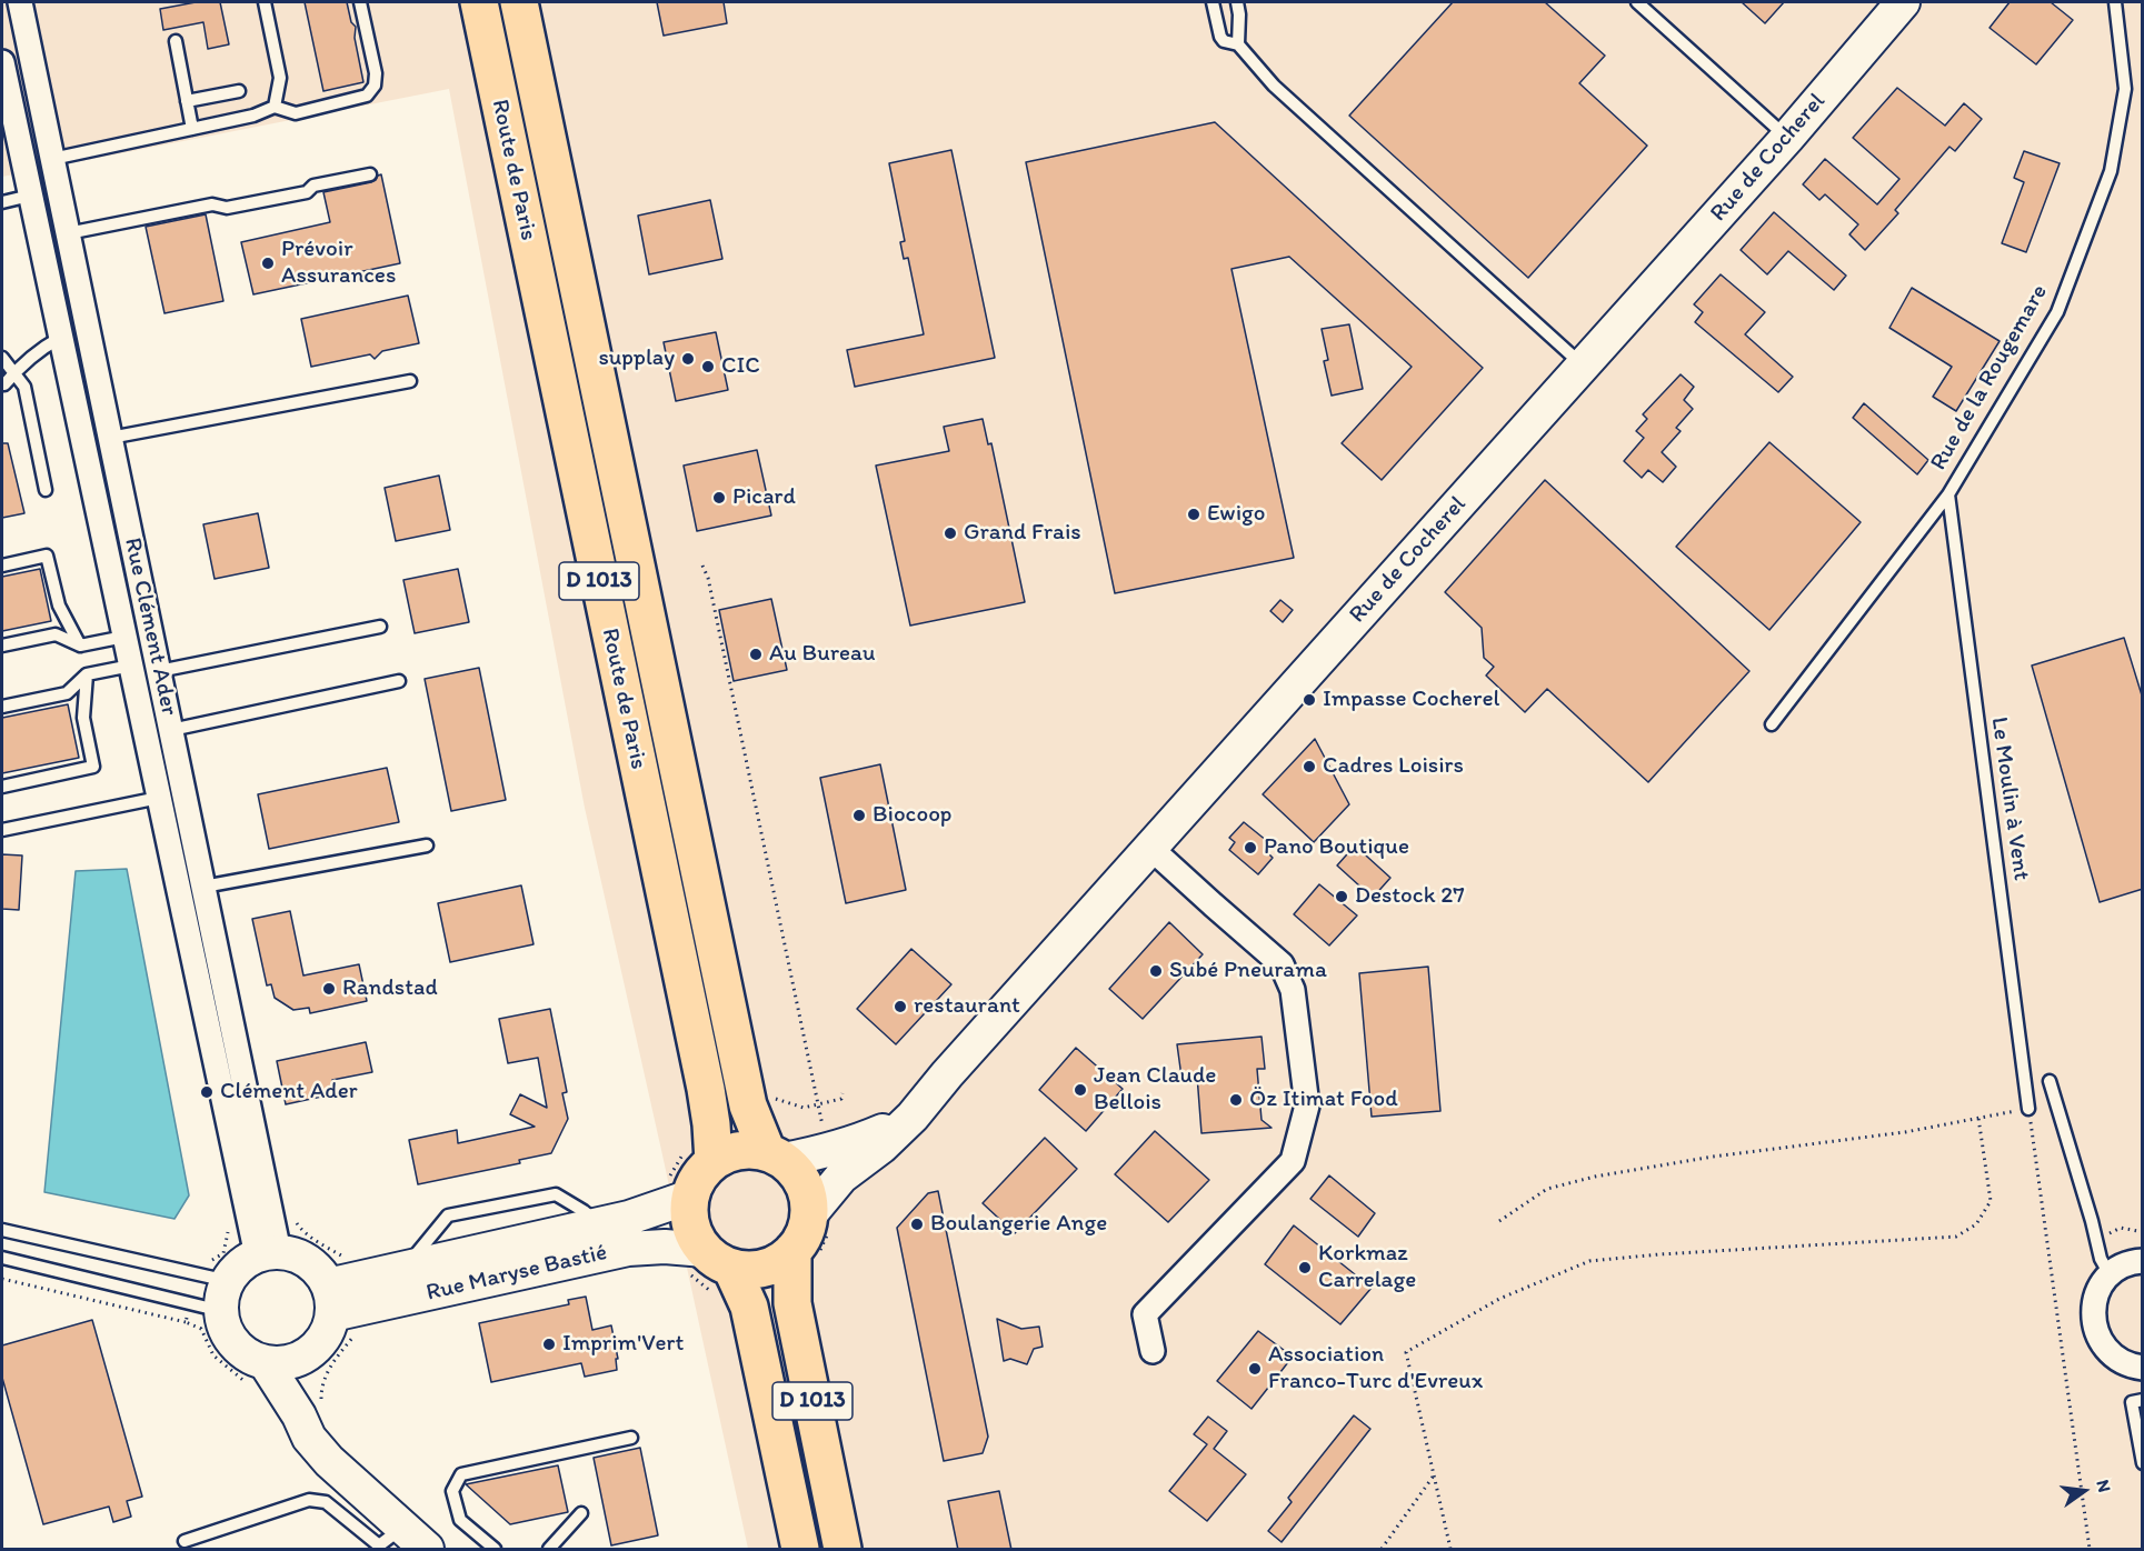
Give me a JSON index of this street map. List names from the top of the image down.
{
  "streets": {
    "main road": ["Route de Paris", "D 1013"],
    "street": ["Rue de Cocherel", "Rue Clément Ader", "Rue Maryse Bastié"],
    "lane": ["Rue de la Rougemare", "Le Moulin à Vent"]
  },
  "crossings": [
    ["Rue de Cocherel", "Route de Paris"],
    ["Rue de Cocherel", "D 1013"],
    ["Rue de Cocherel", "Rue Maryse Bastié"],
    ["Route de Paris", "D 1013"],
    ["Route de Paris", "Rue Maryse Bastié"],
    ["Rue de la Rougemare", "Le Moulin à Vent"],
    ["D 1013", "Rue Maryse Bastié"],
    ["Rue Clément Ader", "Rue Maryse Bastié"]
  ],
  "places": [
    "Prévoir Assurances",
    "supplay",
    "CIC",
    "Picard",
    "Ewigo",
    "Grand Frais",
    "Au Bureau",
    "Impasse Cocherel",
    "Cadres Loisirs",
    "Biocoop",
    "Pano Boutique",
    "Destock 27",
    "Subé Pneurama",
    "Randstad",
    "restaurant",
    "Jean Claude Bellois",
    "Clément Ader",
    "Öz Itimat Food",
    "Boulangerie Ange",
    "Korkmaz Carrelage",
    "Imprim'Vert",
    "Association Franco-Turc d'Evreux"
  ],
  "north": "right"
}
